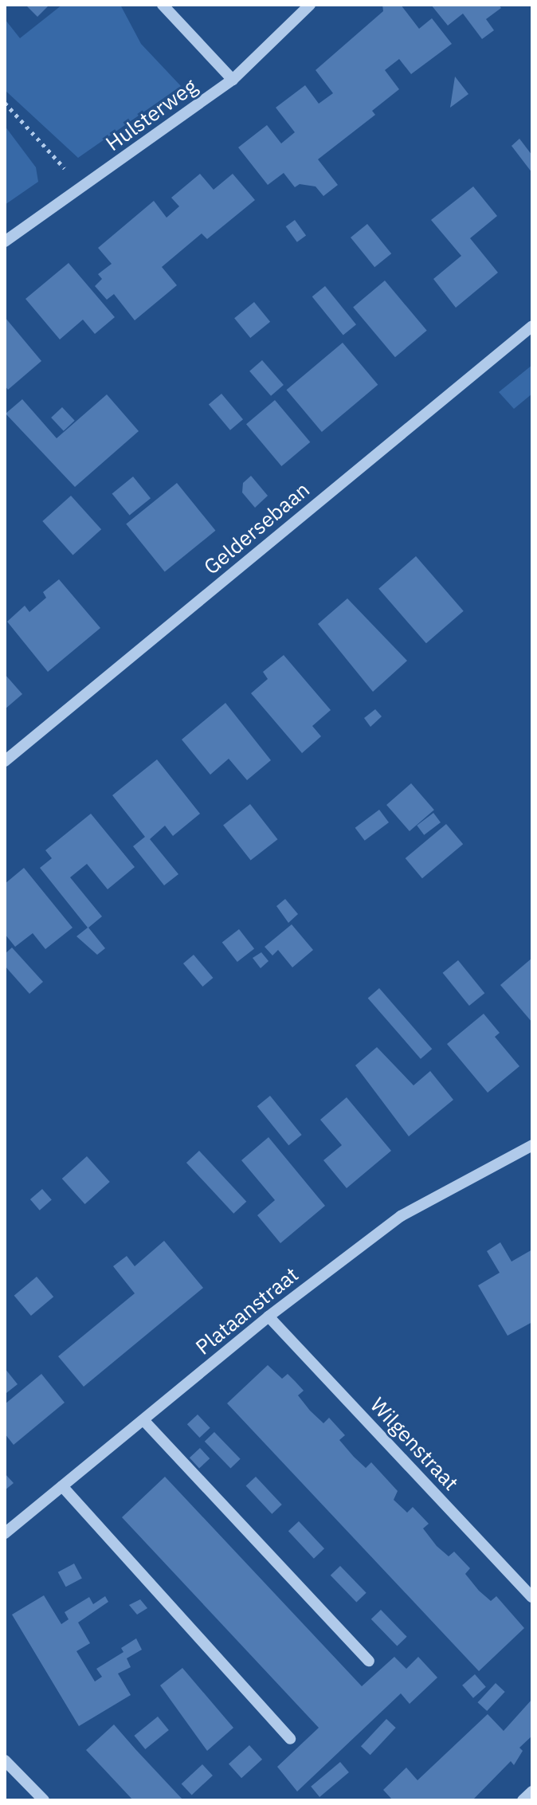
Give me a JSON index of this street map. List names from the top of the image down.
{
  "streets": {
    "street": [
      "Hulsterweg",
      "Geldersebaan",
      "Plataanstraat",
      "Wilgenstraat"
    ]
  },
  "crossings": [
    ["Plataanstraat", "Wilgenstraat"]
  ]
}
